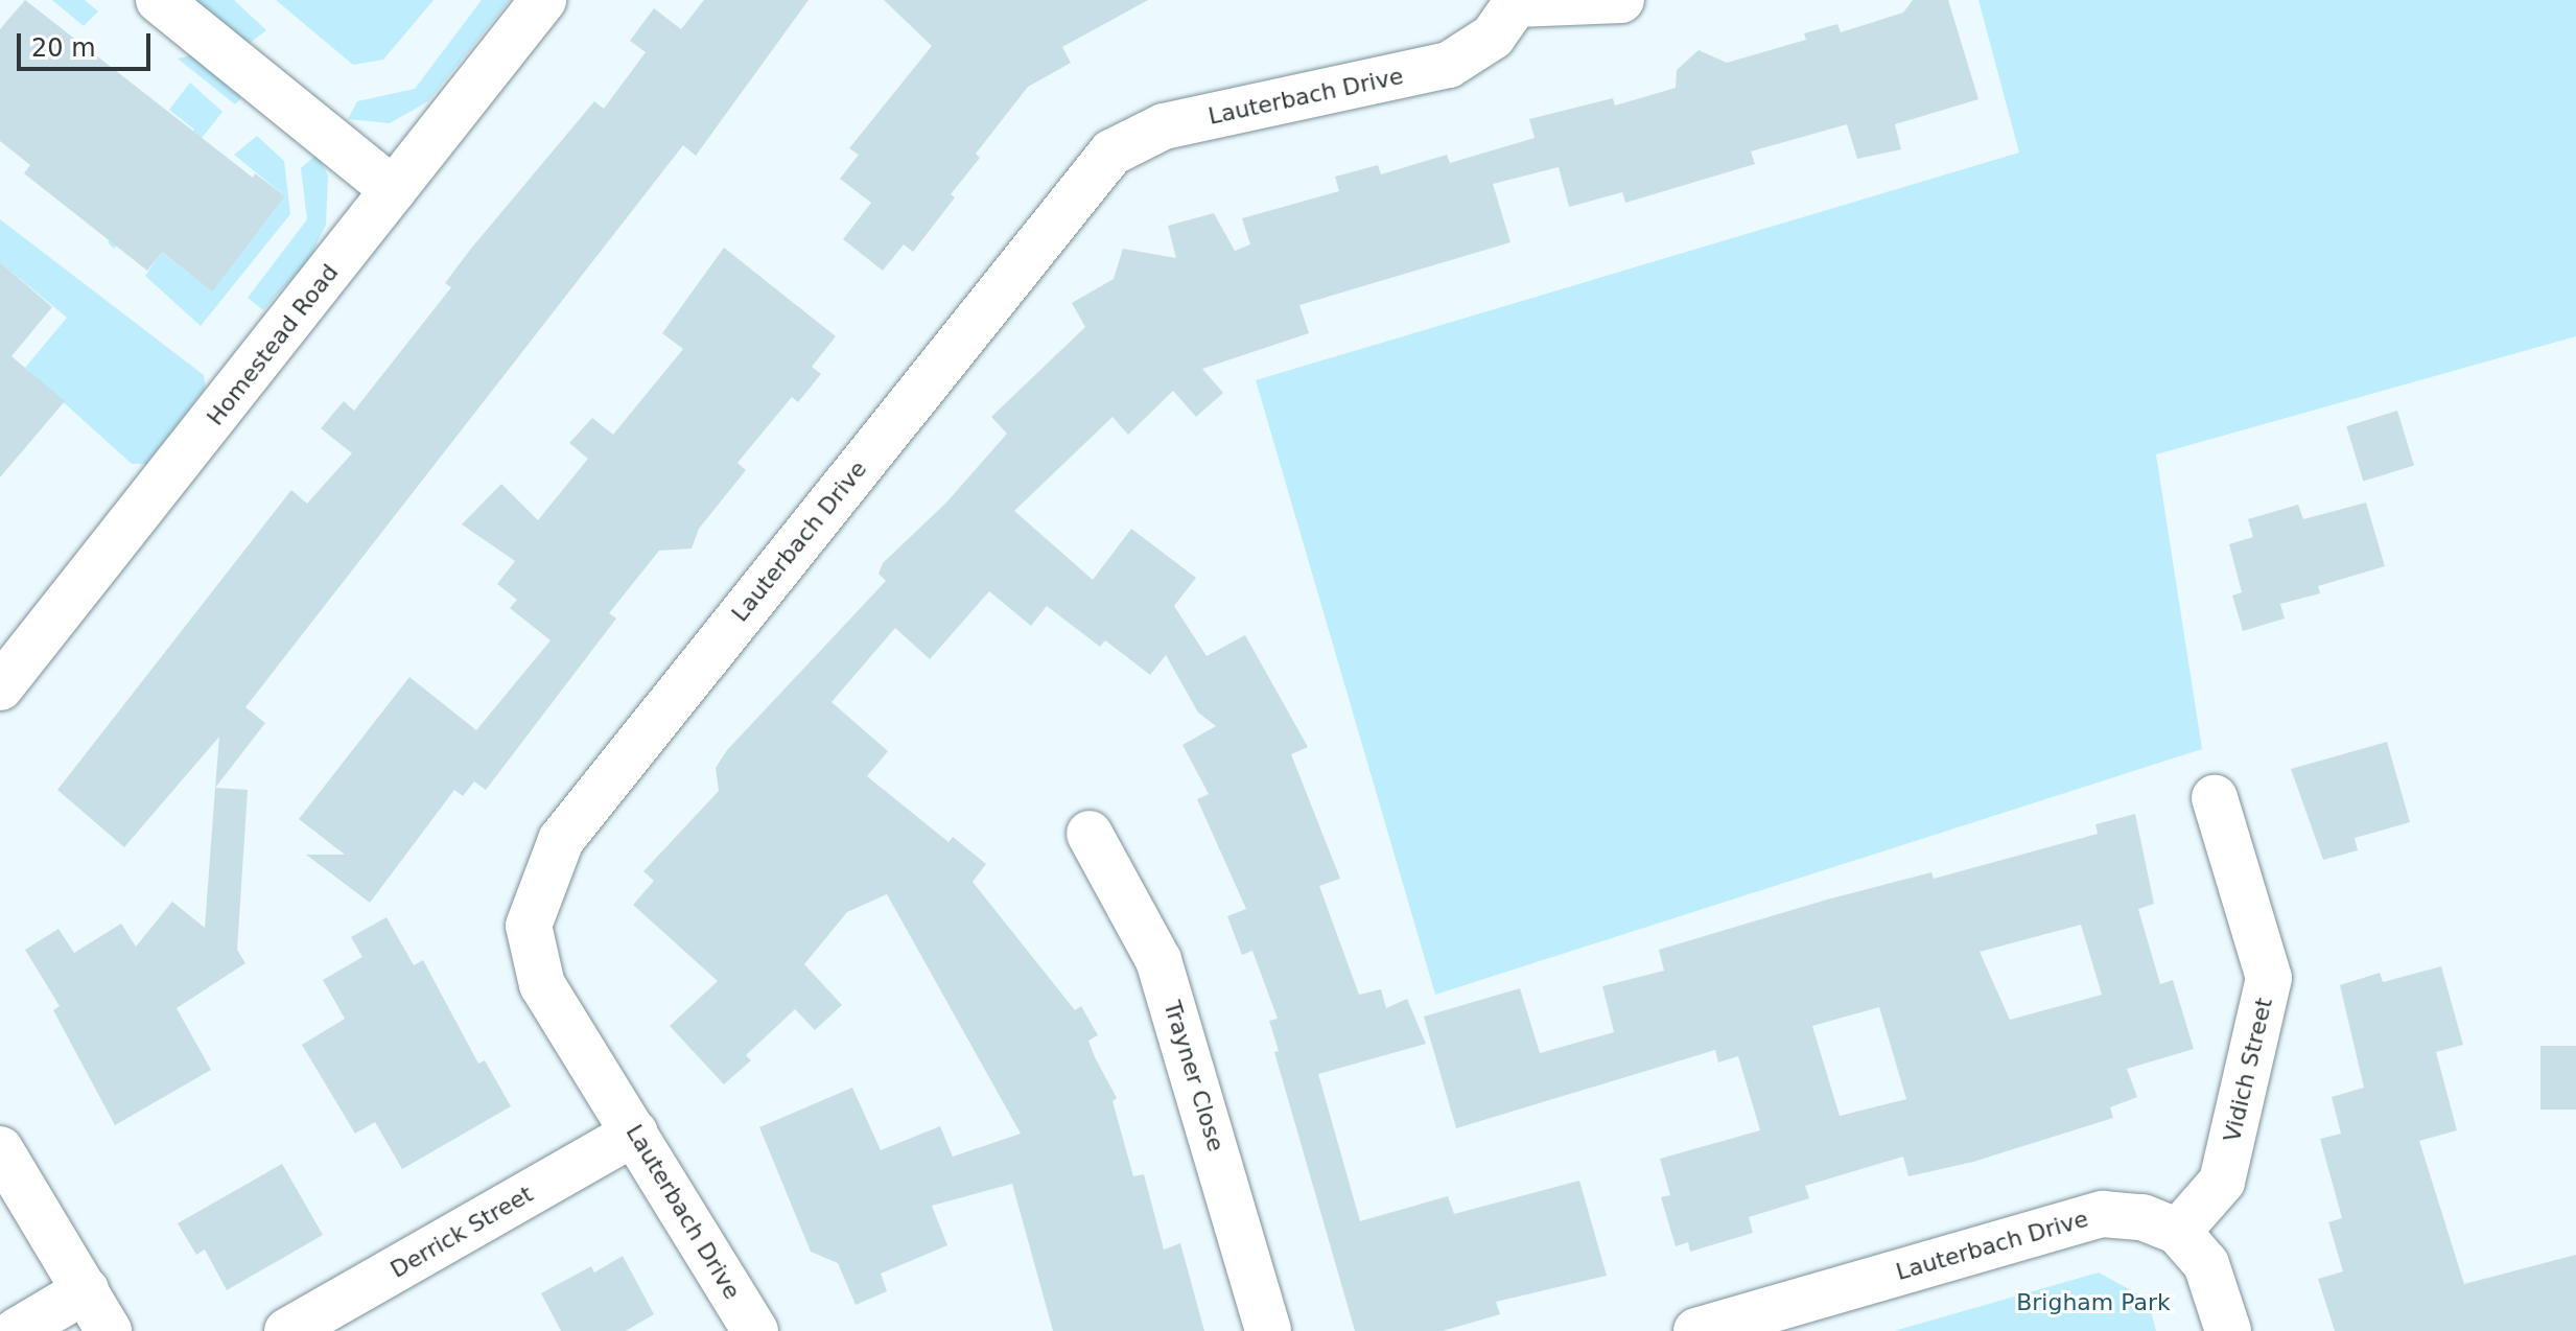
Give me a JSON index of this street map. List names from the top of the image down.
{
  "streets": {
    "street": [
      "Lauterbach Drive",
      "Homestead Road",
      "Vidich Street",
      "Trayner Close",
      "Derrick Street"
    ]
  },
  "crossings": [
    ["Lauterbach Drive", "Vidich Street"],
    ["Lauterbach Drive", "Derrick Street"]
  ],
  "parks": ["Brigham Park"],
  "scale_bar": "20 m"
}
